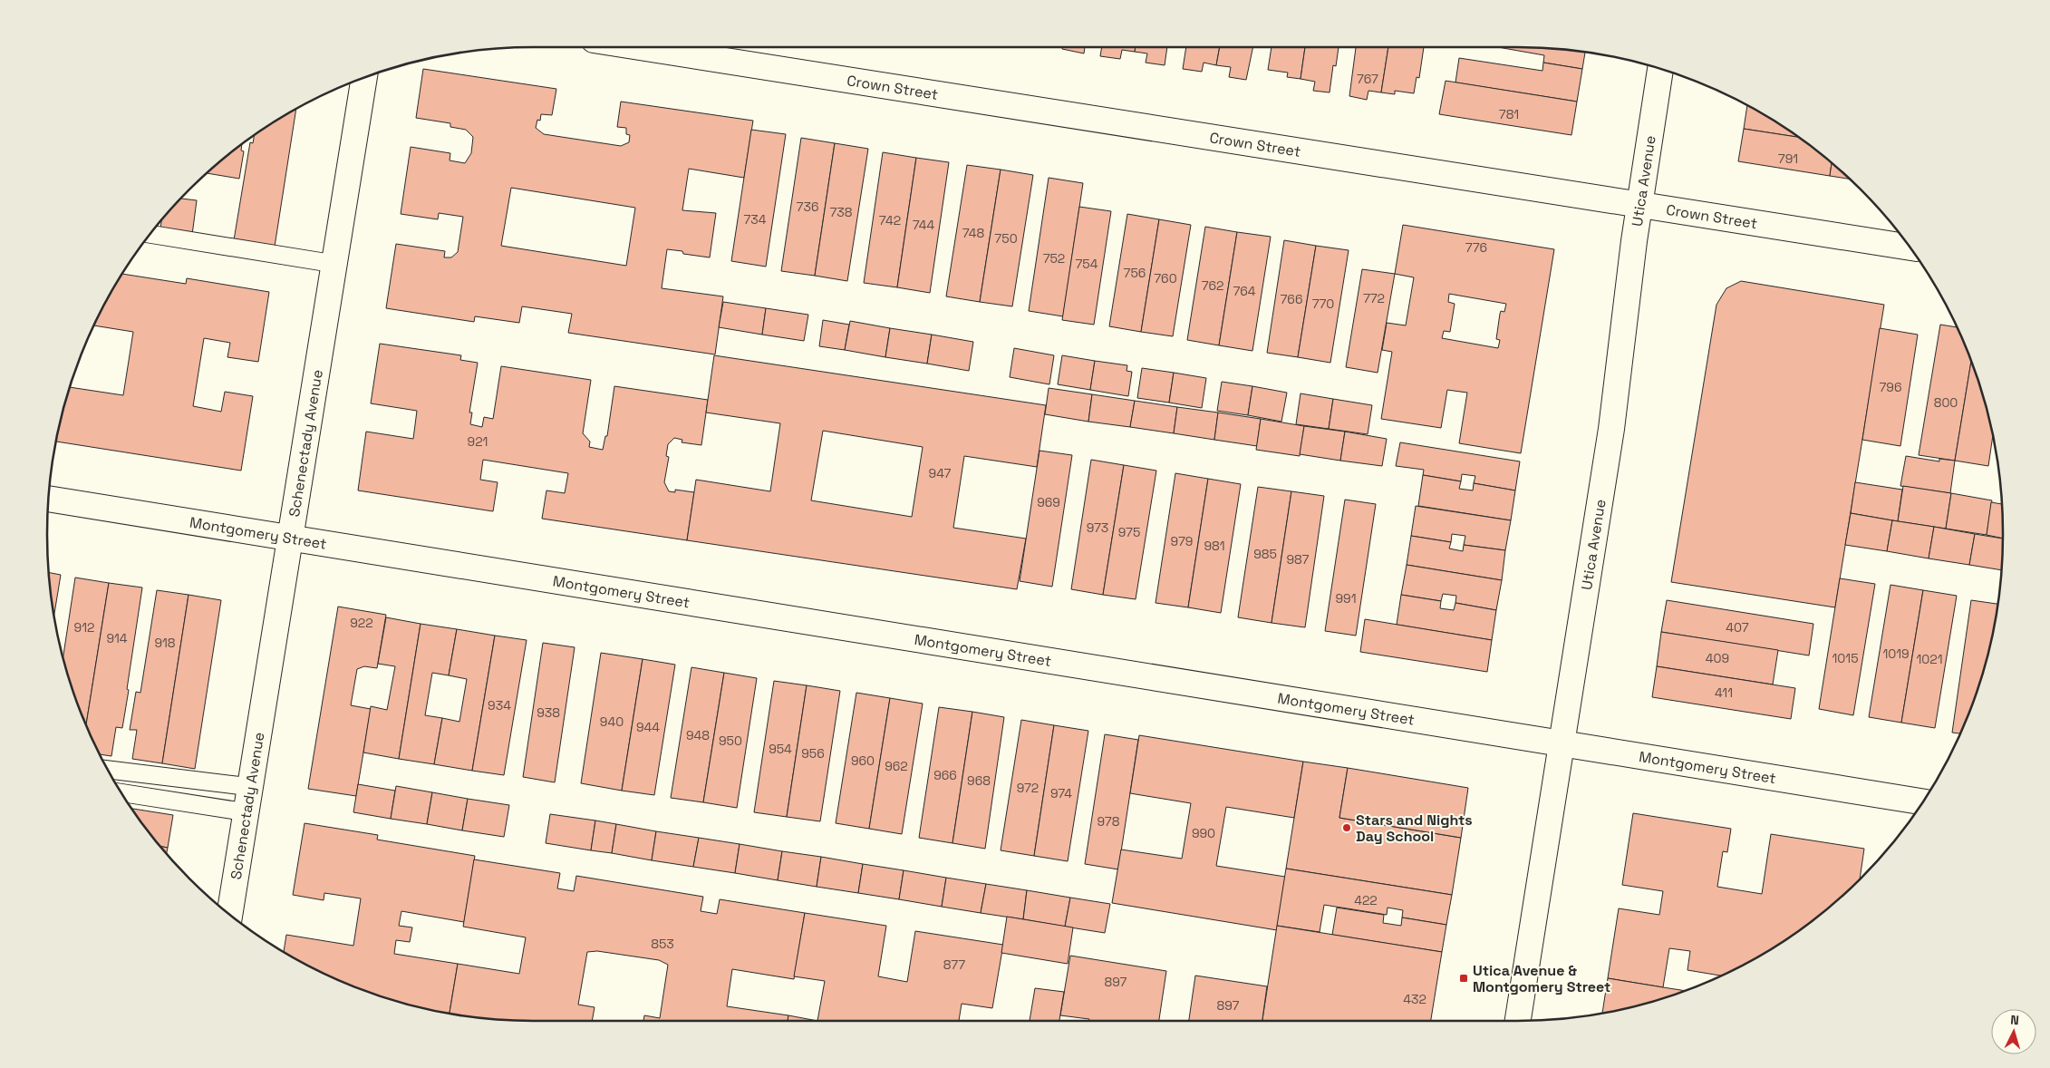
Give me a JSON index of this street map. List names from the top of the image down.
{
  "streets": {
    "street": [
      "Crown Street",
      "Utica Avenue",
      "Schenectady Avenue",
      "Montgomery Street"
    ]
  },
  "crossings": [
    ["Crown Street", "Utica Avenue"],
    ["Utica Avenue", "Montgomery Street"],
    ["Schenectady Avenue", "Montgomery Street"]
  ],
  "places": {
    "other": ["Stars and Nights Day School"],
    "transit": ["Utica Avenue & Montgomery Street"]
  },
  "house_numbers": [
    "767",
    "781",
    "791",
    "736",
    "738",
    "734",
    "742",
    "744",
    "748",
    "750",
    "776",
    "752",
    "754",
    "756",
    "760",
    "762",
    "764",
    "772",
    "766",
    "770",
    "796",
    "800",
    "921",
    "947",
    "969",
    "973",
    "975",
    "979",
    "981",
    "985",
    "987",
    "991",
    "922",
    "912",
    "407",
    "914",
    "918",
    "1019",
    "409",
    "1015",
    "1021",
    "411",
    "934",
    "938",
    "940",
    "944",
    "948",
    "950",
    "954",
    "956",
    "960",
    "962",
    "966",
    "968",
    "972",
    "974",
    "978",
    "990",
    "422",
    "853",
    "877",
    "897",
    "432",
    "897"
  ],
  "north": "top"
}
